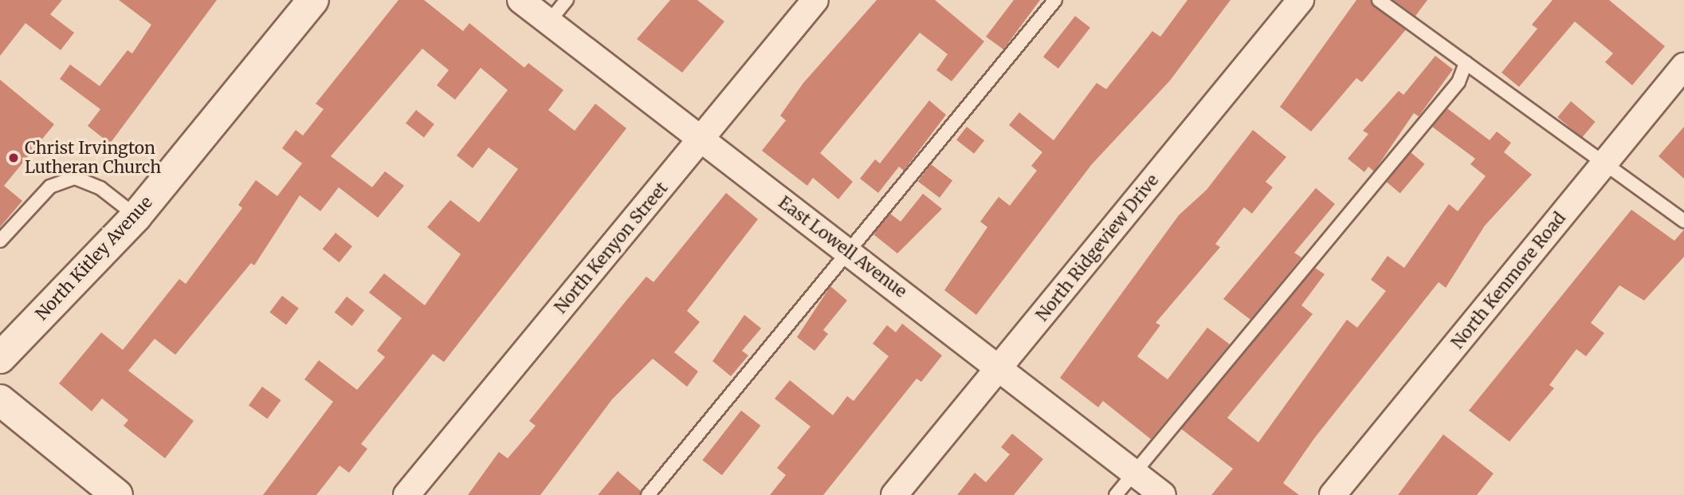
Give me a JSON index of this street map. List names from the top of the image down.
{
  "streets": {
    "street": [
      "East Lowell Avenue",
      "North Kenyon Street",
      "North Ridgeview Drive",
      "North Kitley Avenue",
      "North Kenmore Road"
    ]
  },
  "crossings": [
    ["East Lowell Avenue", "North Kenyon Street"],
    ["East Lowell Avenue", "North Ridgeview Drive"]
  ],
  "places": ["Christ Irvington Lutheran Church"]
}
